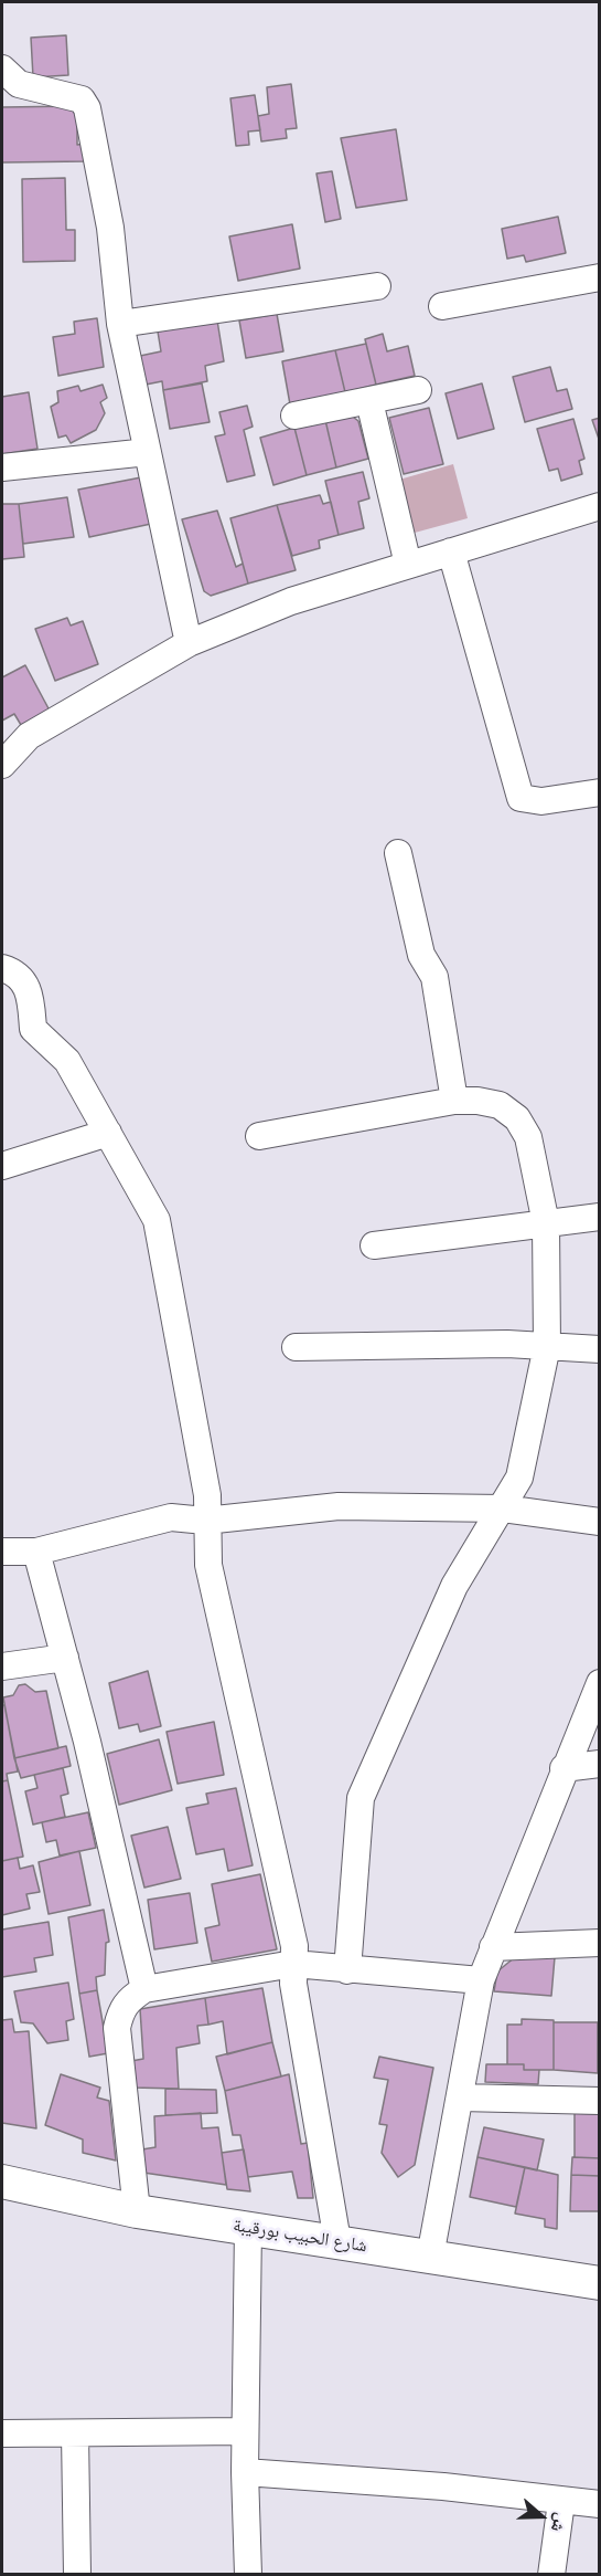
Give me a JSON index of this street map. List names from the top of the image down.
{
  "streets": {
    "street": ["شارع الحبيب بورقيبة"]
  },
  "north": "right"
}
